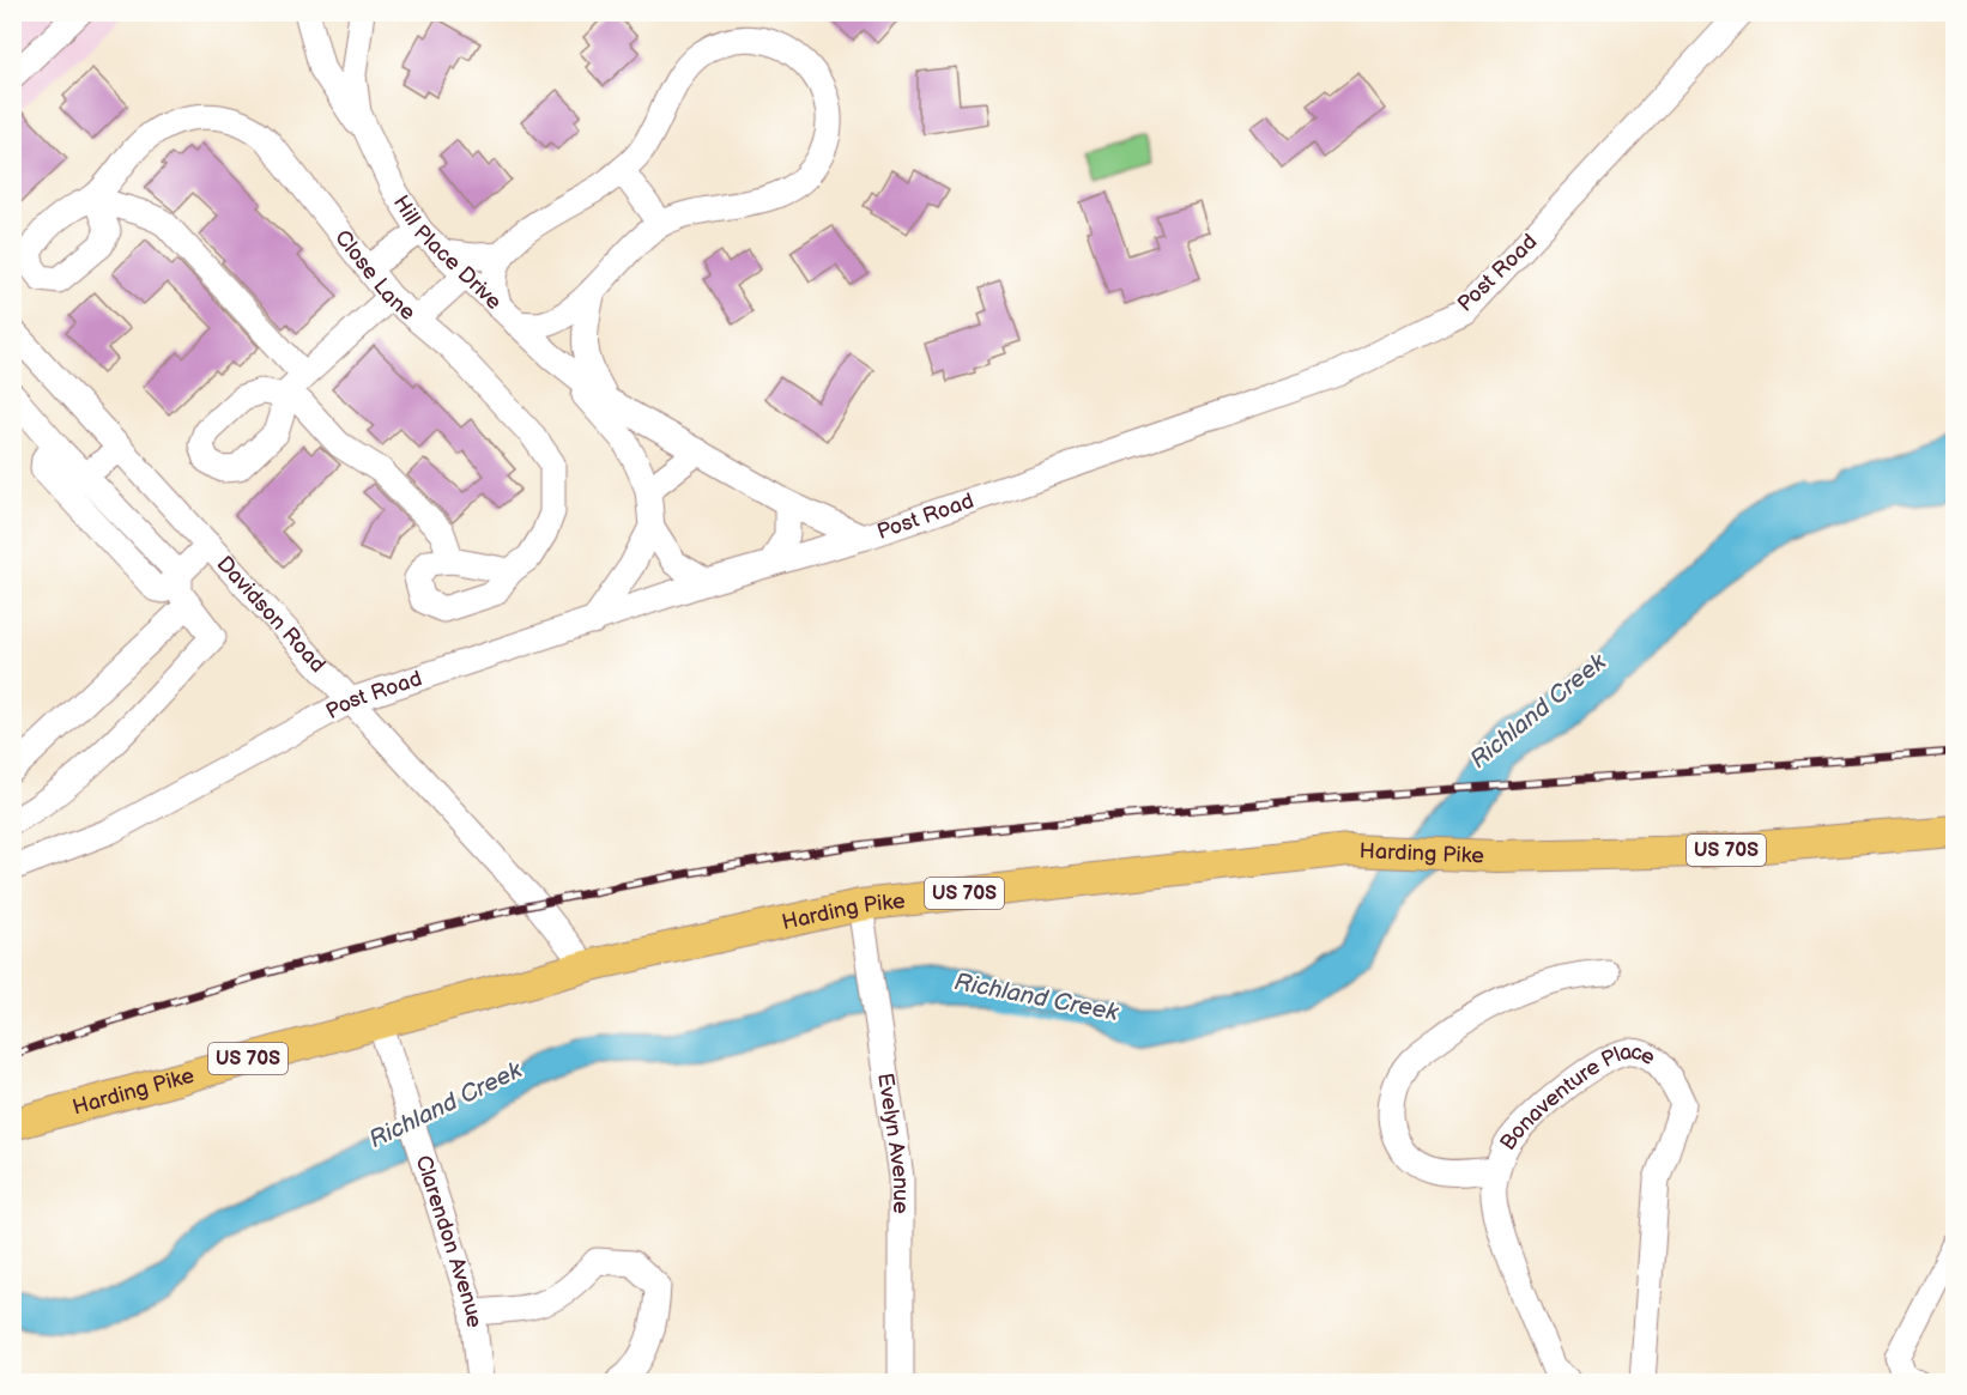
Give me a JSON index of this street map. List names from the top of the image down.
{
  "streets": {
    "main road": ["US 70S", "Harding Pike"],
    "street": [
      "Hill Place Drive",
      "Close Lane",
      "Post Road",
      "Davidson Road",
      "Bonaventure Place",
      "Evelyn Avenue",
      "Clarendon Avenue"
    ]
  },
  "crossings": [
    ["Hill Place Drive", "Post Road"],
    ["Post Road", "Davidson Road"],
    ["Davidson Road", "Harding Pike"],
    ["Harding Pike", "Evelyn Avenue"],
    ["Harding Pike", "Clarendon Avenue"]
  ],
  "water": ["Richland Creek"]
}
